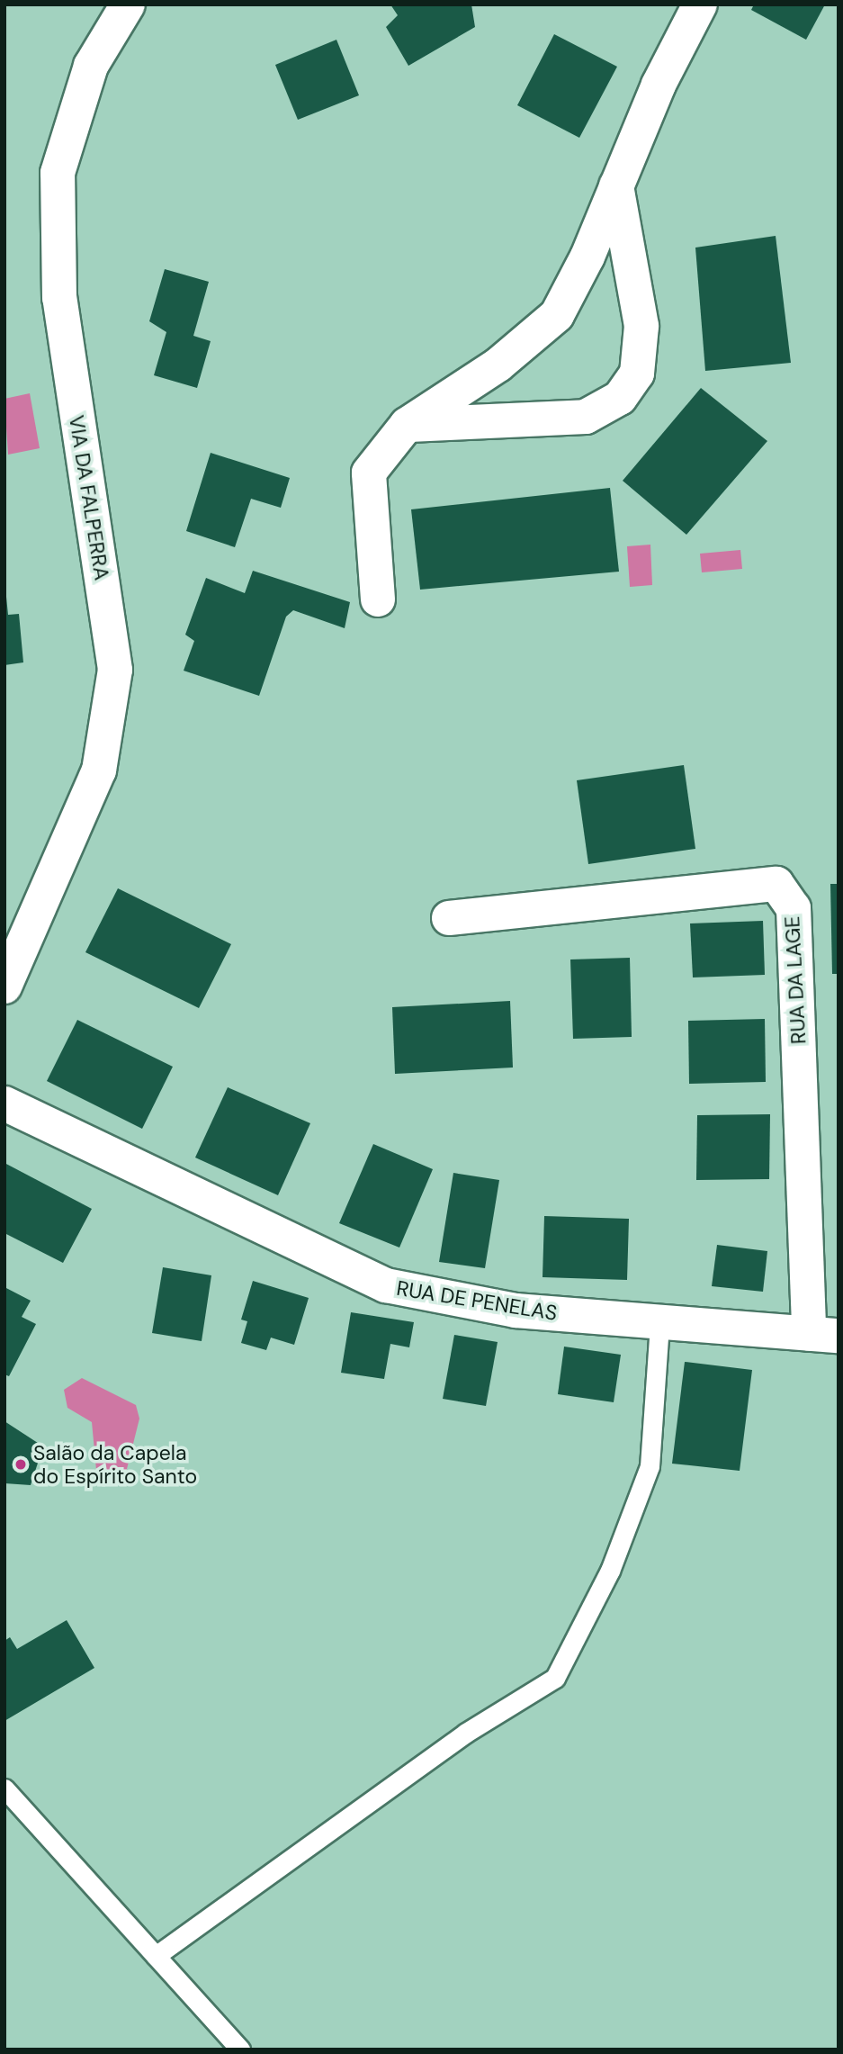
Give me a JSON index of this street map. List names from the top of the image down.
{
  "streets": {
    "street": ["VIA DA FALPERRA", "RUA DA LAGE", "RUA DE PENELAS"]
  },
  "crossings": [
    ["RUA DA LAGE", "RUA DE PENELAS"]
  ],
  "places": ["Salão da Capela do Espírito Santo"]
}
